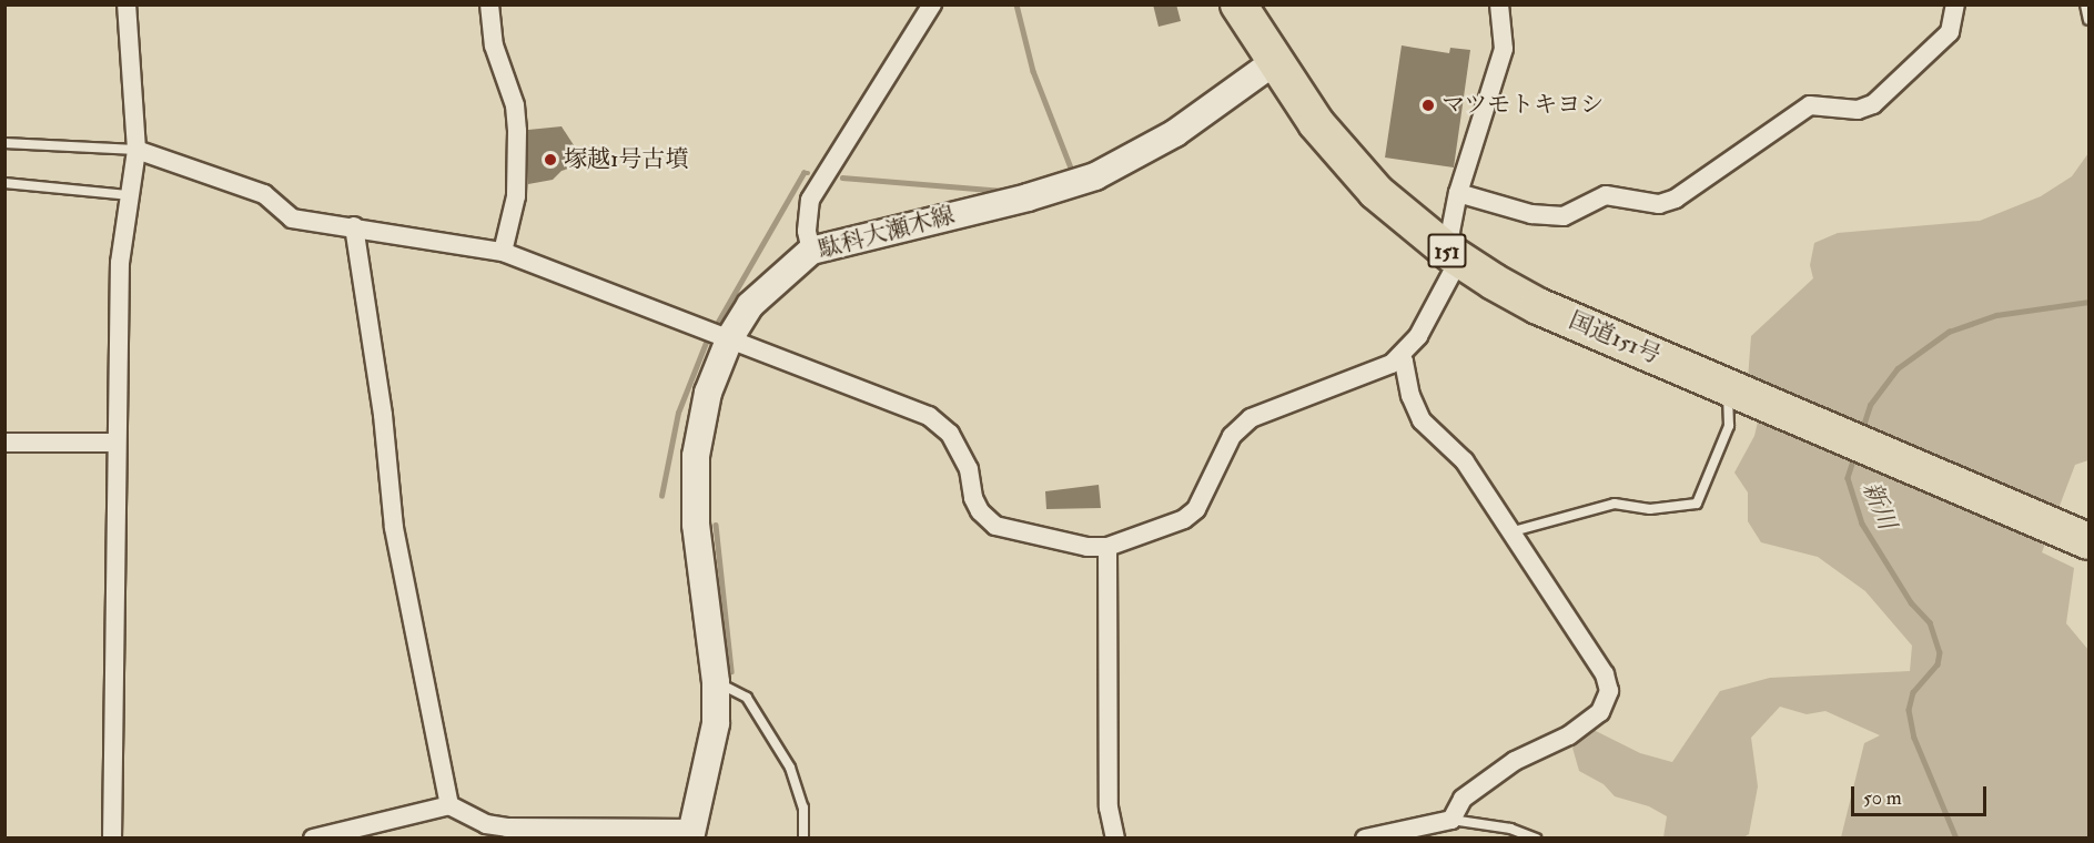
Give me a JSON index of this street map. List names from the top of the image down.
{
  "streets": {
    "highway": ["151", "国道151号"],
    "main road": ["駄科大瀬木線"]
  },
  "crossings": [
    ["駄科大瀬木線", "国道151号"]
  ],
  "water": ["新川"],
  "places": ["マツモトキヨシ", "塚越1号古墳"],
  "scale_bar": "50 m"
}
